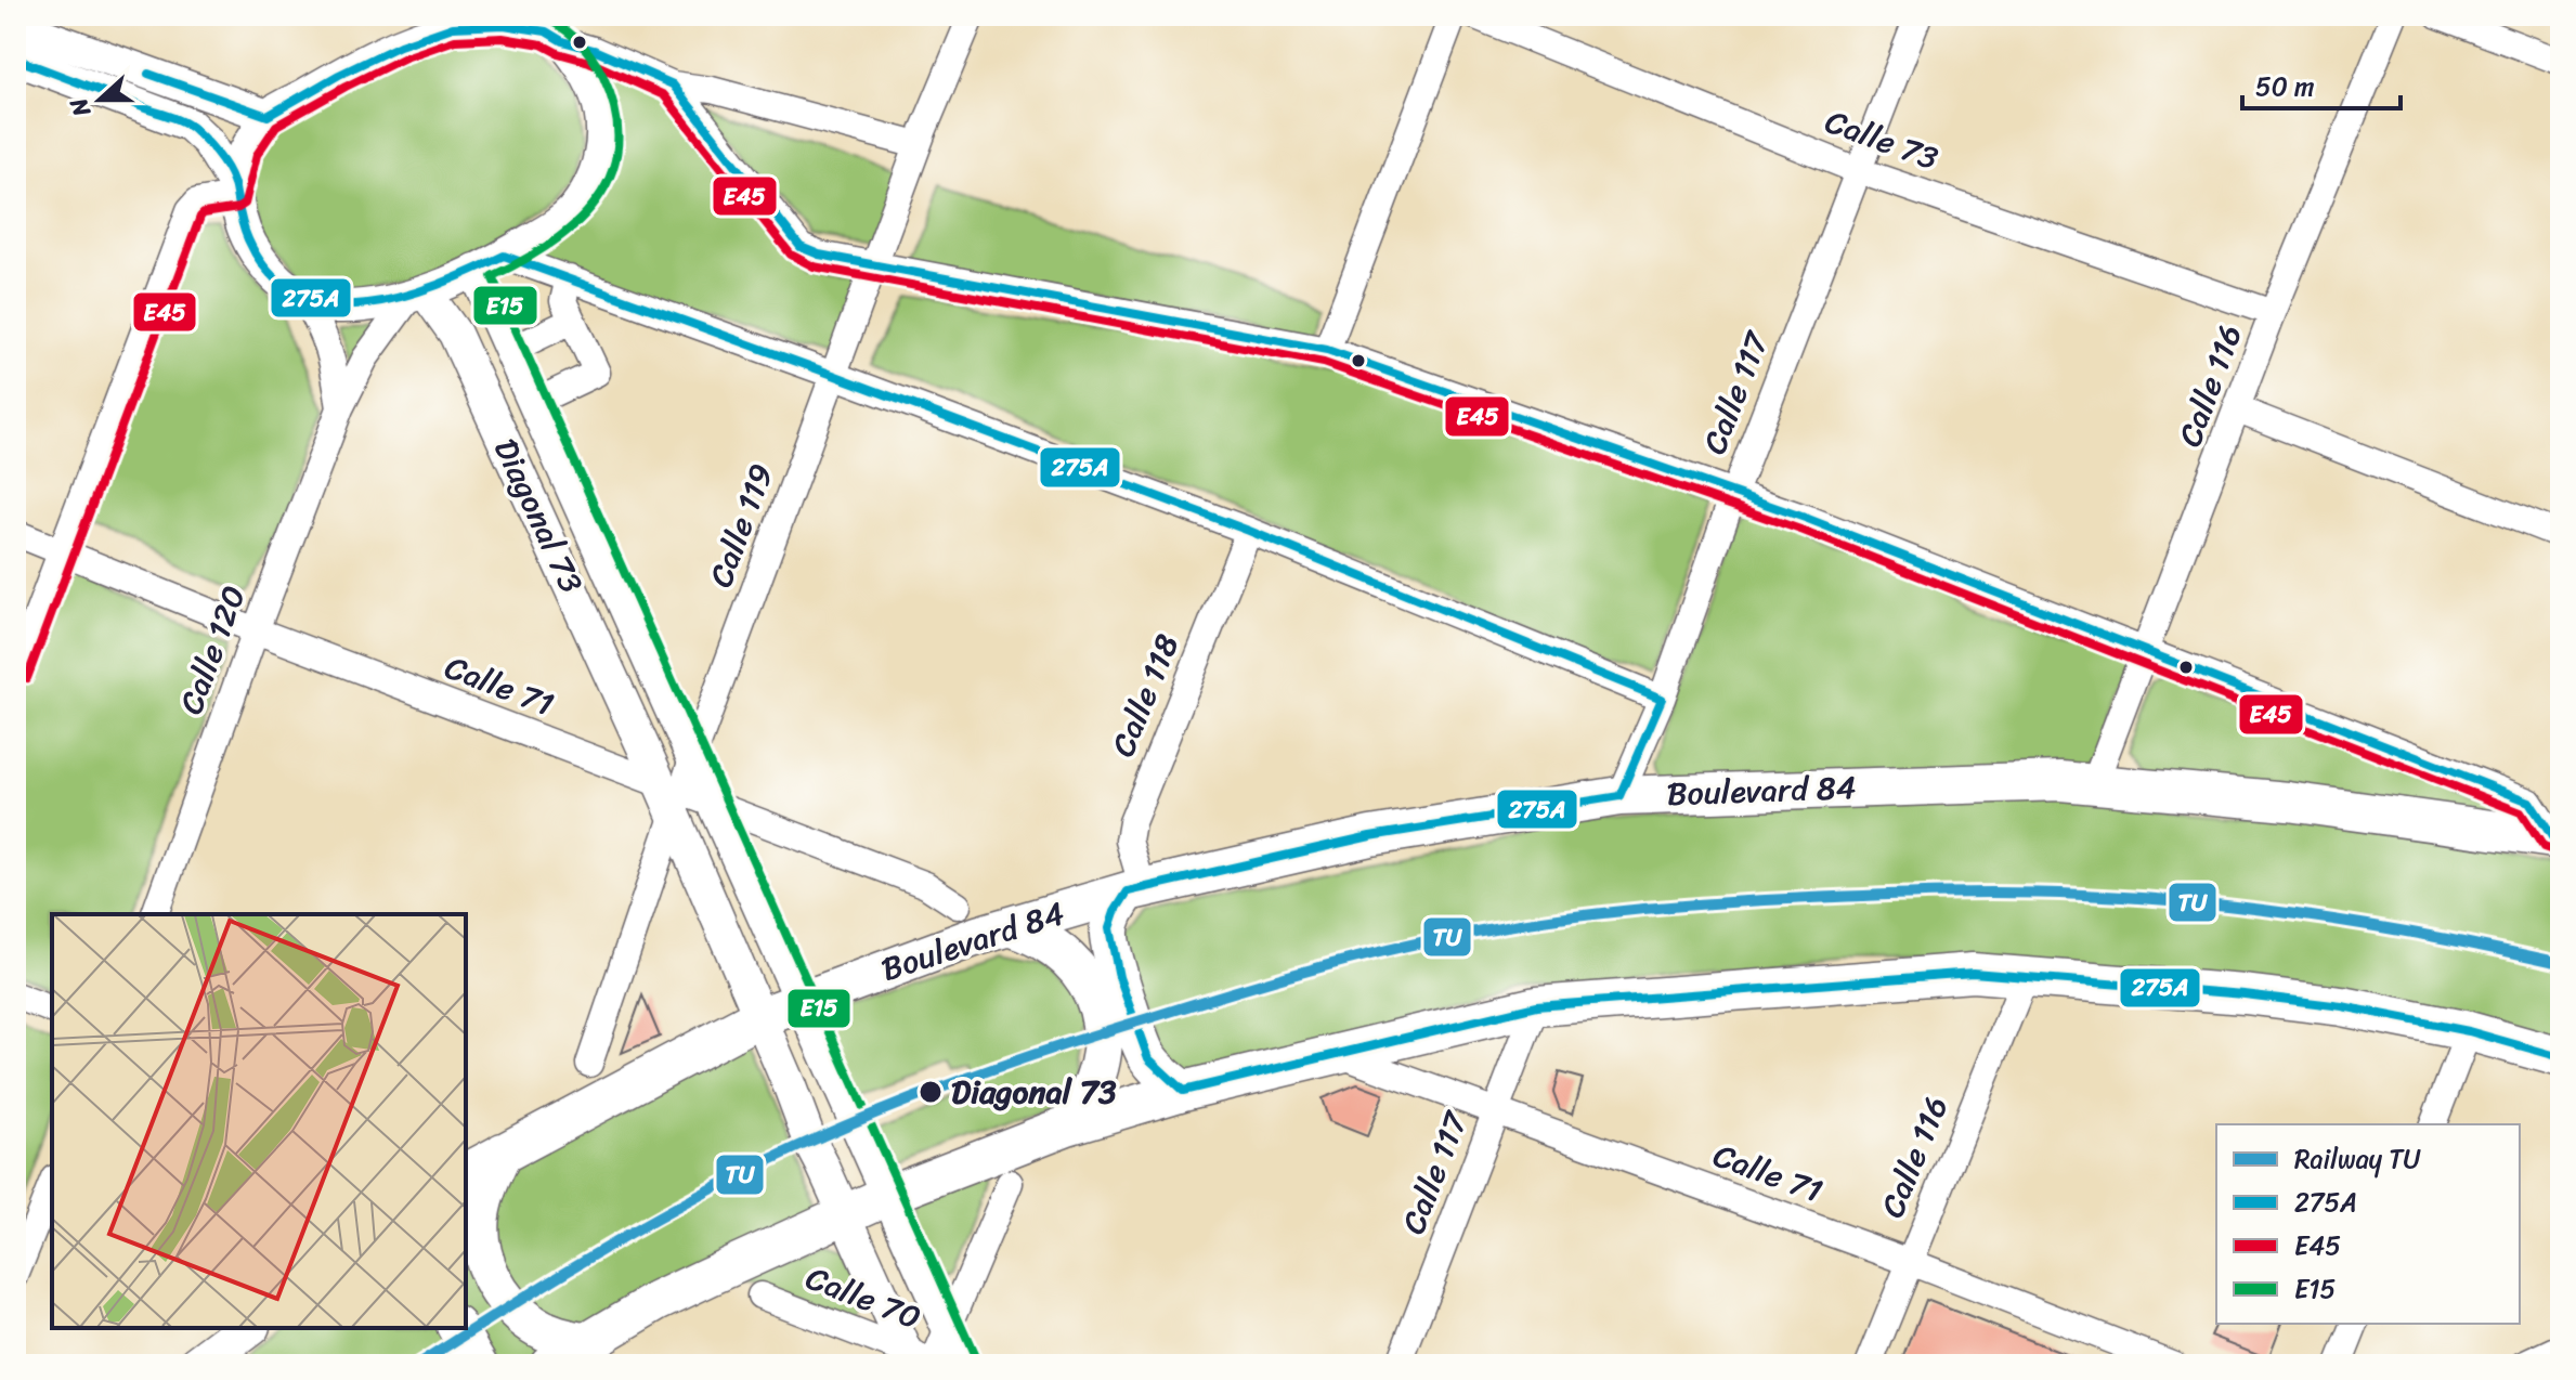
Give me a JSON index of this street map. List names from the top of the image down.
{
  "streets": {
    "highway": ["Boulevard 84"],
    "main road": ["Diagonal 73"],
    "street": [
      "Calle 73",
      "Calle 116",
      "Calle 117",
      "Calle 119",
      "Calle 120",
      "Calle 71",
      "Calle 118",
      "Calle 70"
    ]
  },
  "crossings": [
    ["Calle 73", "Calle 116"],
    ["Calle 73", "Calle 117"],
    ["Calle 116", "Calle 71"],
    ["Calle 116", "Boulevard 84"],
    ["Calle 117", "Calle 71"],
    ["Calle 117", "Boulevard 84"],
    ["Diagonal 73", "Calle 119"],
    ["Diagonal 73", "Calle 120"],
    ["Diagonal 73", "Calle 71"],
    ["Diagonal 73", "Boulevard 84"],
    ["Diagonal 73", "Calle 70"],
    ["Calle 119", "Calle 71"],
    ["Calle 120", "Calle 71"],
    ["Calle 118", "Boulevard 84"]
  ],
  "places": ["Diagonal 73"],
  "lines": [
    "transit line E15",
    "transit line 275A",
    "transit line E45",
    "rail line TU"
  ],
  "legend": [
    "Railway TU",
    "275A",
    "E45",
    "E15"
  ],
  "scale_bar": "50 m",
  "north": "left"
}
